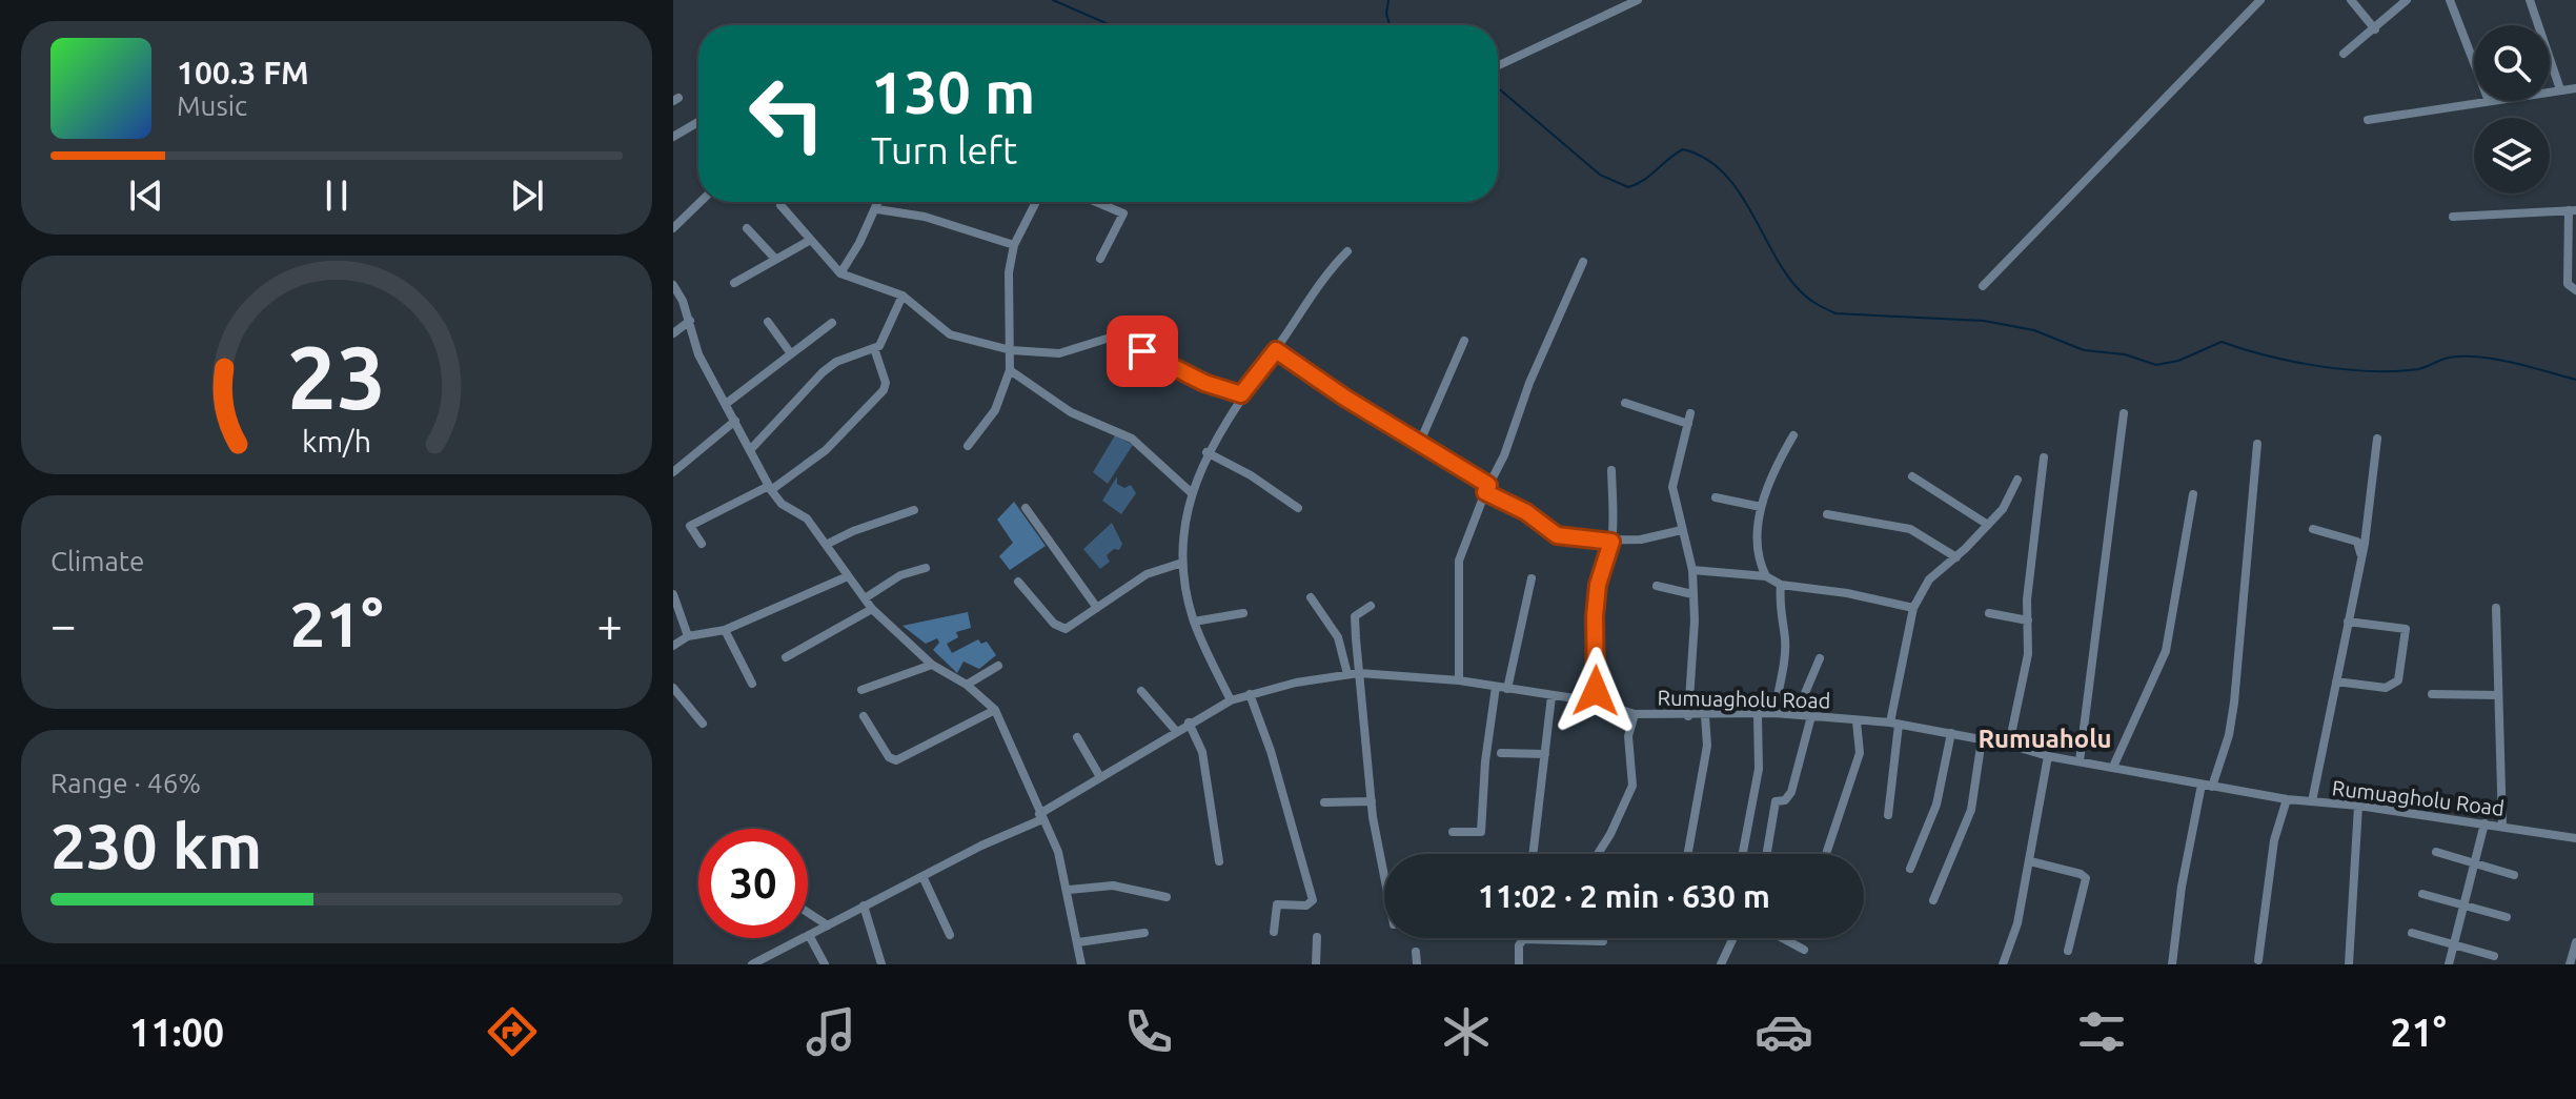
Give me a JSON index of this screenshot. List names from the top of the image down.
{
  "streets": {
    "street": ["Rumuagholu Road"]
  },
  "districts": ["Rumuaholu"],
  "page": {
    "turn": ["130 m", "Turn left"],
    "song": ["100.3 FM", "Music"],
    "tile": [
      "Climate",
      ["Range · 46%", "230 km"]
    ],
    "heat": ["−", "21°", "+"],
    "limit": "30",
    "trip": "11:02 · 2 min · 630 m",
    "tabs": ["11:00", "21°"],
    "gauge": ["23", "km/h"]
  }
}
